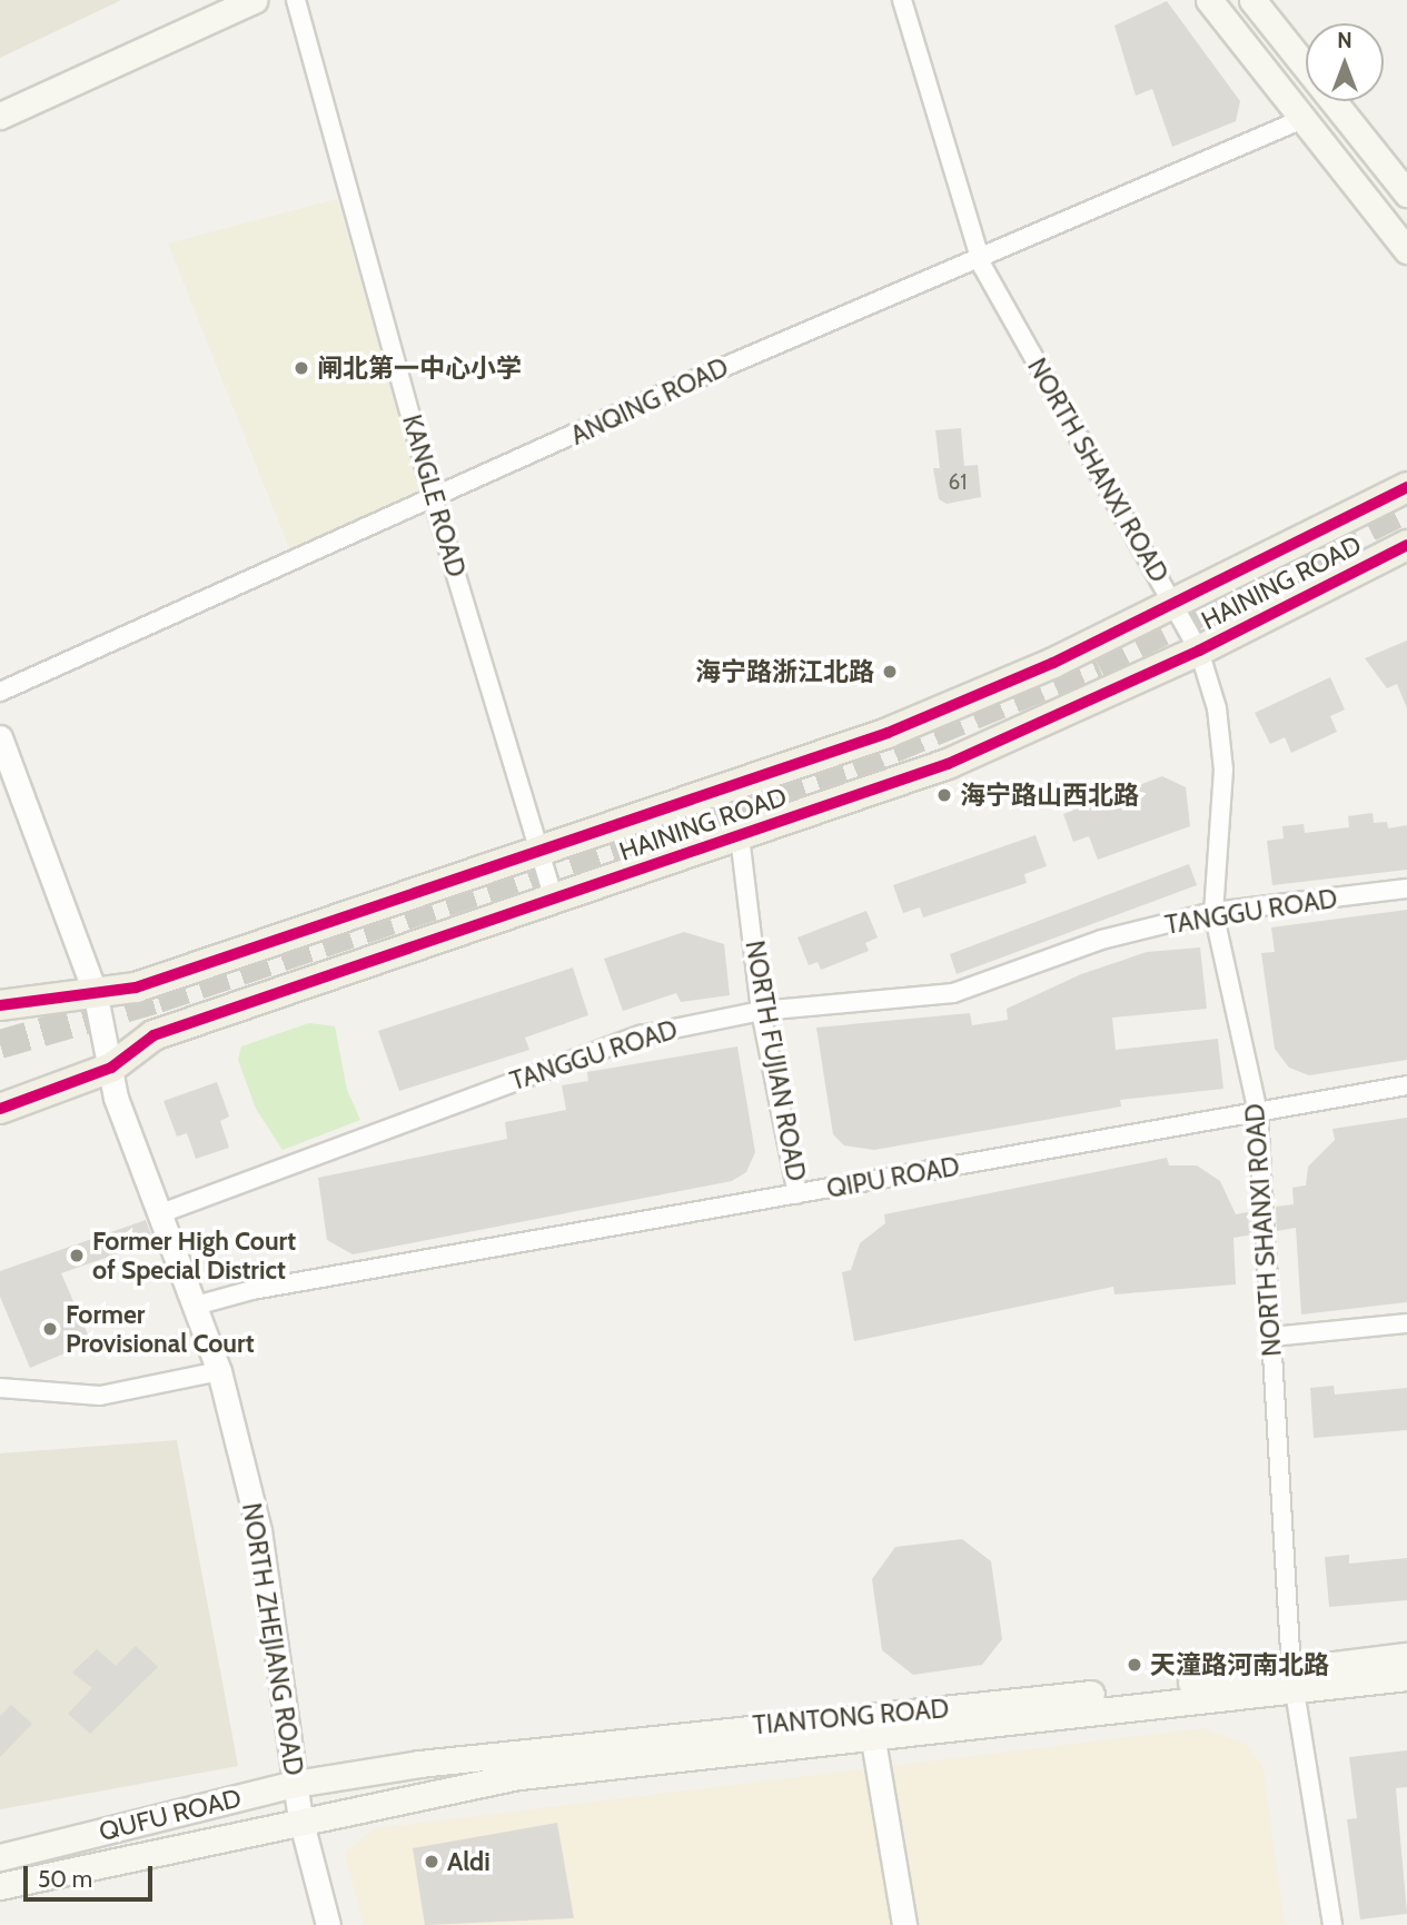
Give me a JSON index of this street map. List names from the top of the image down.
{
  "streets": {
    "main road": ["HAINING ROAD", "TIANTONG ROAD", "QUFU ROAD"],
    "street": [
      "ANQING ROAD",
      "NORTH SHANXI ROAD",
      "KANGLE ROAD",
      "TANGGU ROAD",
      "NORTH FUJIAN ROAD",
      "QIPU ROAD",
      "NORTH ZHEJIANG ROAD"
    ]
  },
  "crossings": [
    ["ANQING ROAD", "NORTH SHANXI ROAD"],
    ["ANQING ROAD", "KANGLE ROAD"],
    ["NORTH SHANXI ROAD", "HAINING ROAD"],
    ["NORTH SHANXI ROAD", "TANGGU ROAD"],
    ["NORTH SHANXI ROAD", "QIPU ROAD"],
    ["NORTH SHANXI ROAD", "TIANTONG ROAD"],
    ["KANGLE ROAD", "HAINING ROAD"],
    ["HAINING ROAD", "NORTH FUJIAN ROAD"],
    ["HAINING ROAD", "NORTH ZHEJIANG ROAD"],
    ["TANGGU ROAD", "NORTH FUJIAN ROAD"],
    ["TANGGU ROAD", "NORTH ZHEJIANG ROAD"],
    ["NORTH FUJIAN ROAD", "QIPU ROAD"],
    ["QIPU ROAD", "NORTH ZHEJIANG ROAD"],
    ["NORTH ZHEJIANG ROAD", "TIANTONG ROAD"],
    ["NORTH ZHEJIANG ROAD", "QUFU ROAD"],
    ["TIANTONG ROAD", "QUFU ROAD"]
  ],
  "places": [
    "闸北第一中心小学",
    "海宁路浙江北路",
    "海宁路山西北路",
    "Former High Court of Special District",
    "Former Provisional Court",
    "天潼路河南北路",
    "Aldi"
  ],
  "house_numbers": ["61"],
  "scale_bar": "50 m",
  "north": "top"
}
